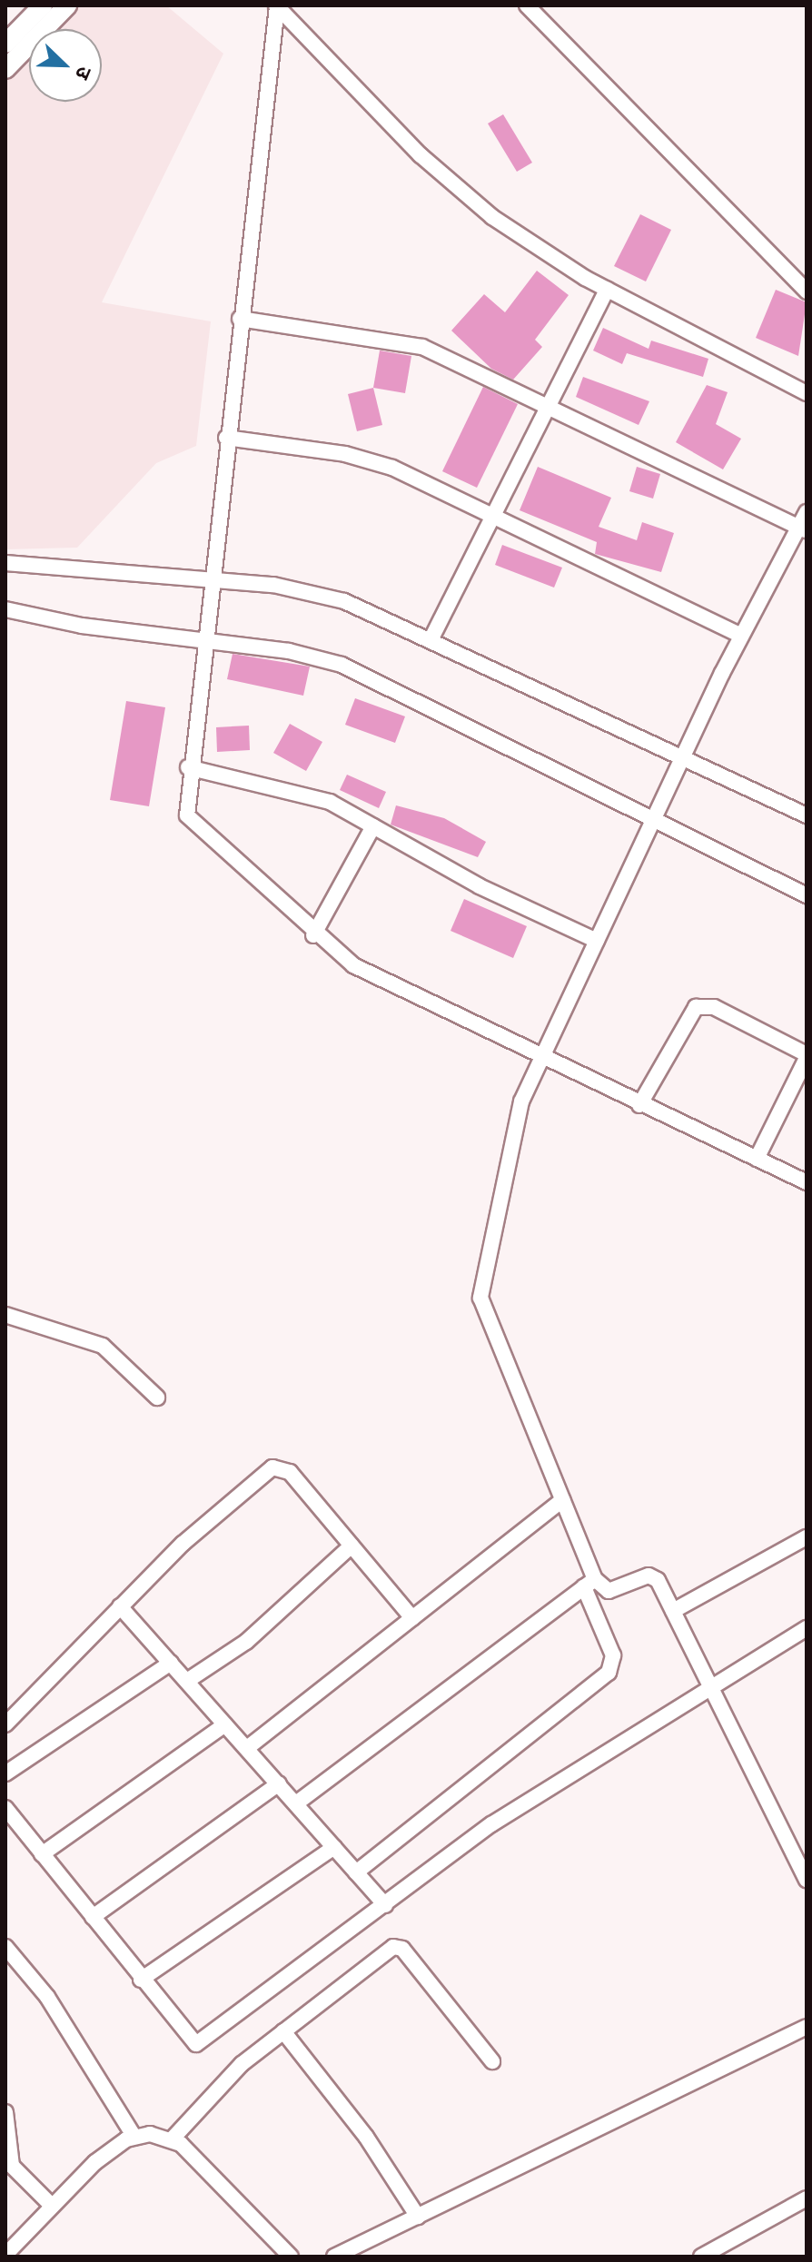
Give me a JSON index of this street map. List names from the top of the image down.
{
  "north": "bottom right"
}
